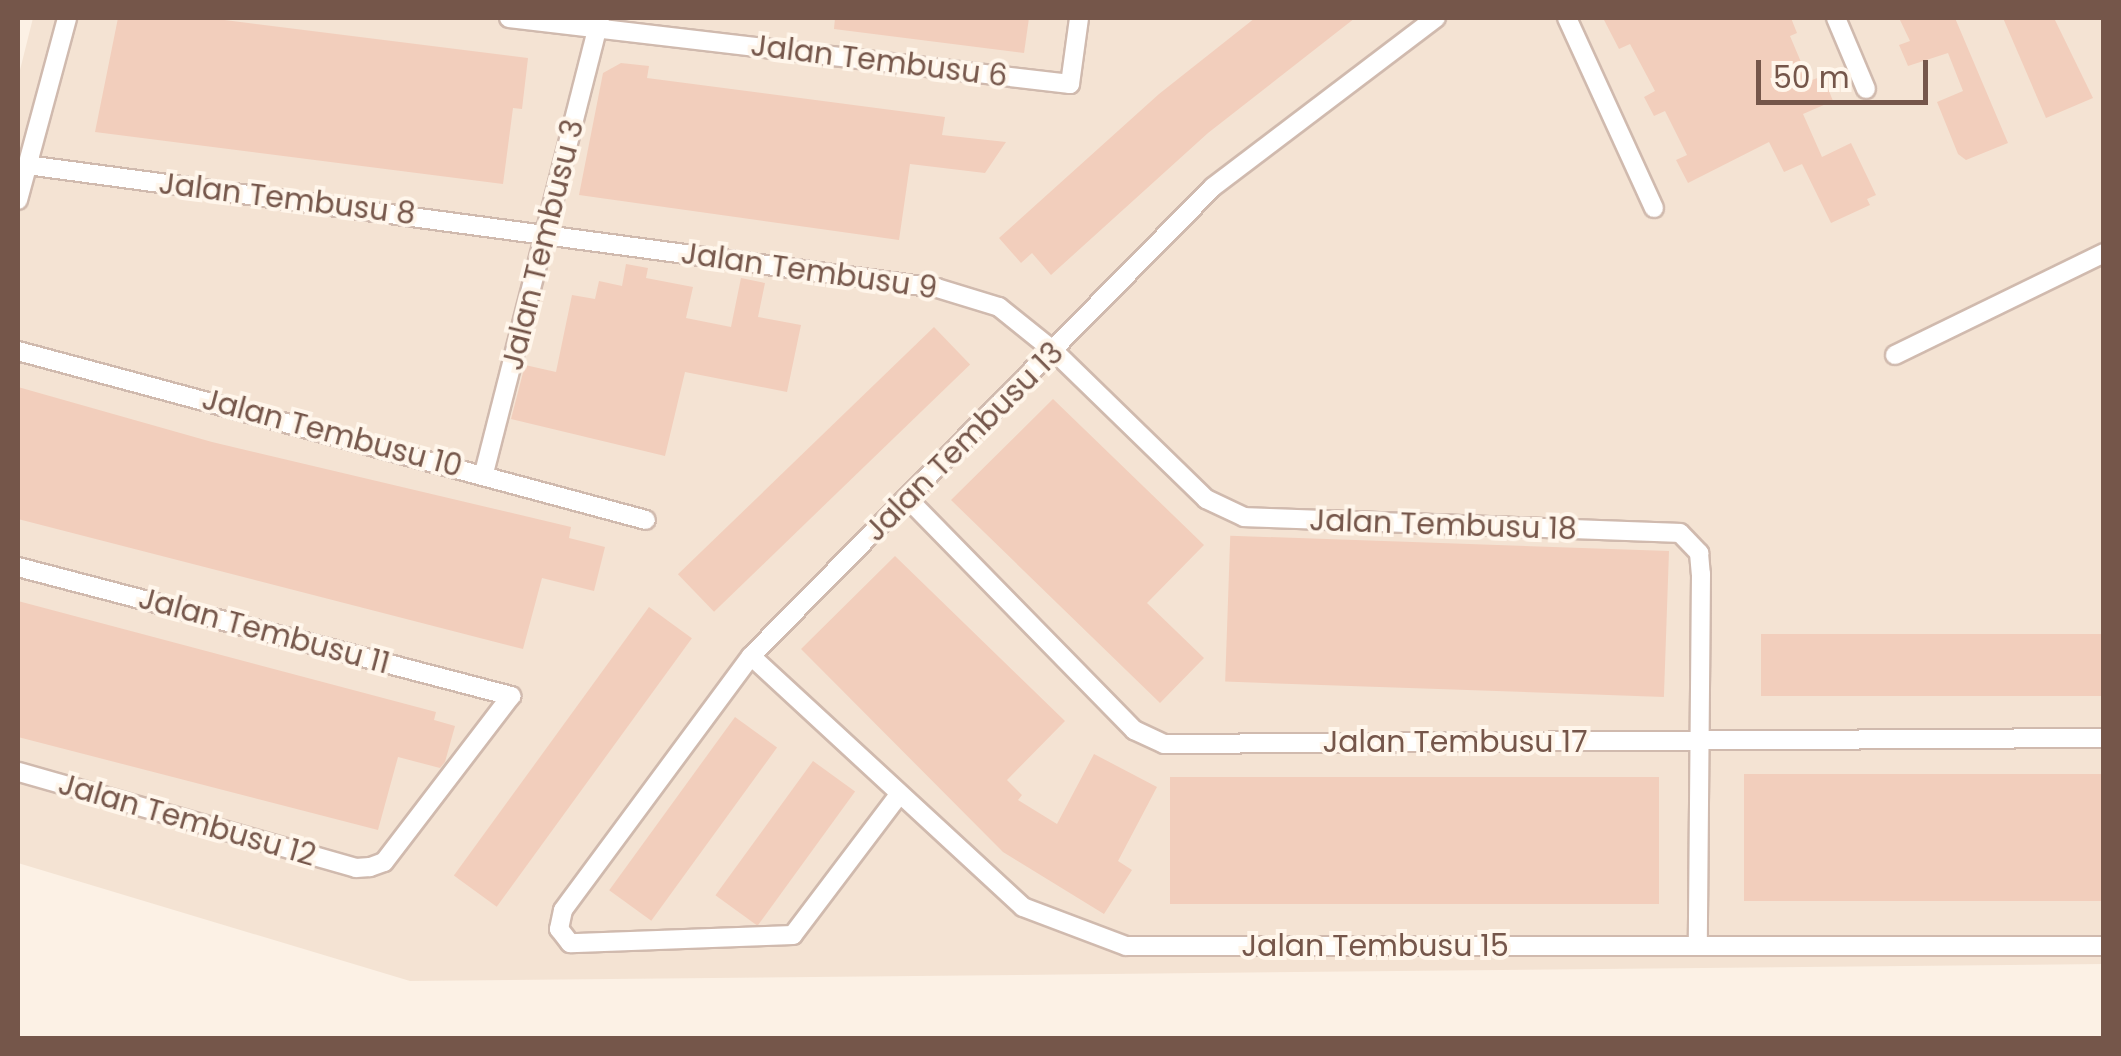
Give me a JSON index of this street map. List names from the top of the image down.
{
  "streets": {
    "street": [
      "Jalan Tembusu 6",
      "Jalan Tembusu 8",
      "Jalan Tembusu 3",
      "Jalan Tembusu 9",
      "Jalan Tembusu 10",
      "Jalan Tembusu 13",
      "Jalan Tembusu 18",
      "Jalan Tembusu 11",
      "Jalan Tembusu 17",
      "Jalan Tembusu 12",
      "Jalan Tembusu 15"
    ]
  },
  "crossings": [
    ["Jalan Tembusu 6", "Jalan Tembusu 3"],
    ["Jalan Tembusu 8", "Jalan Tembusu 3"],
    ["Jalan Tembusu 8", "Jalan Tembusu 9"],
    ["Jalan Tembusu 3", "Jalan Tembusu 9"],
    ["Jalan Tembusu 3", "Jalan Tembusu 10"],
    ["Jalan Tembusu 9", "Jalan Tembusu 13"],
    ["Jalan Tembusu 9", "Jalan Tembusu 18"],
    ["Jalan Tembusu 13", "Jalan Tembusu 18"],
    ["Jalan Tembusu 13", "Jalan Tembusu 17"],
    ["Jalan Tembusu 13", "Jalan Tembusu 15"],
    ["Jalan Tembusu 18", "Jalan Tembusu 17"],
    ["Jalan Tembusu 11", "Jalan Tembusu 12"]
  ],
  "scale_bar": "50 m"
}
